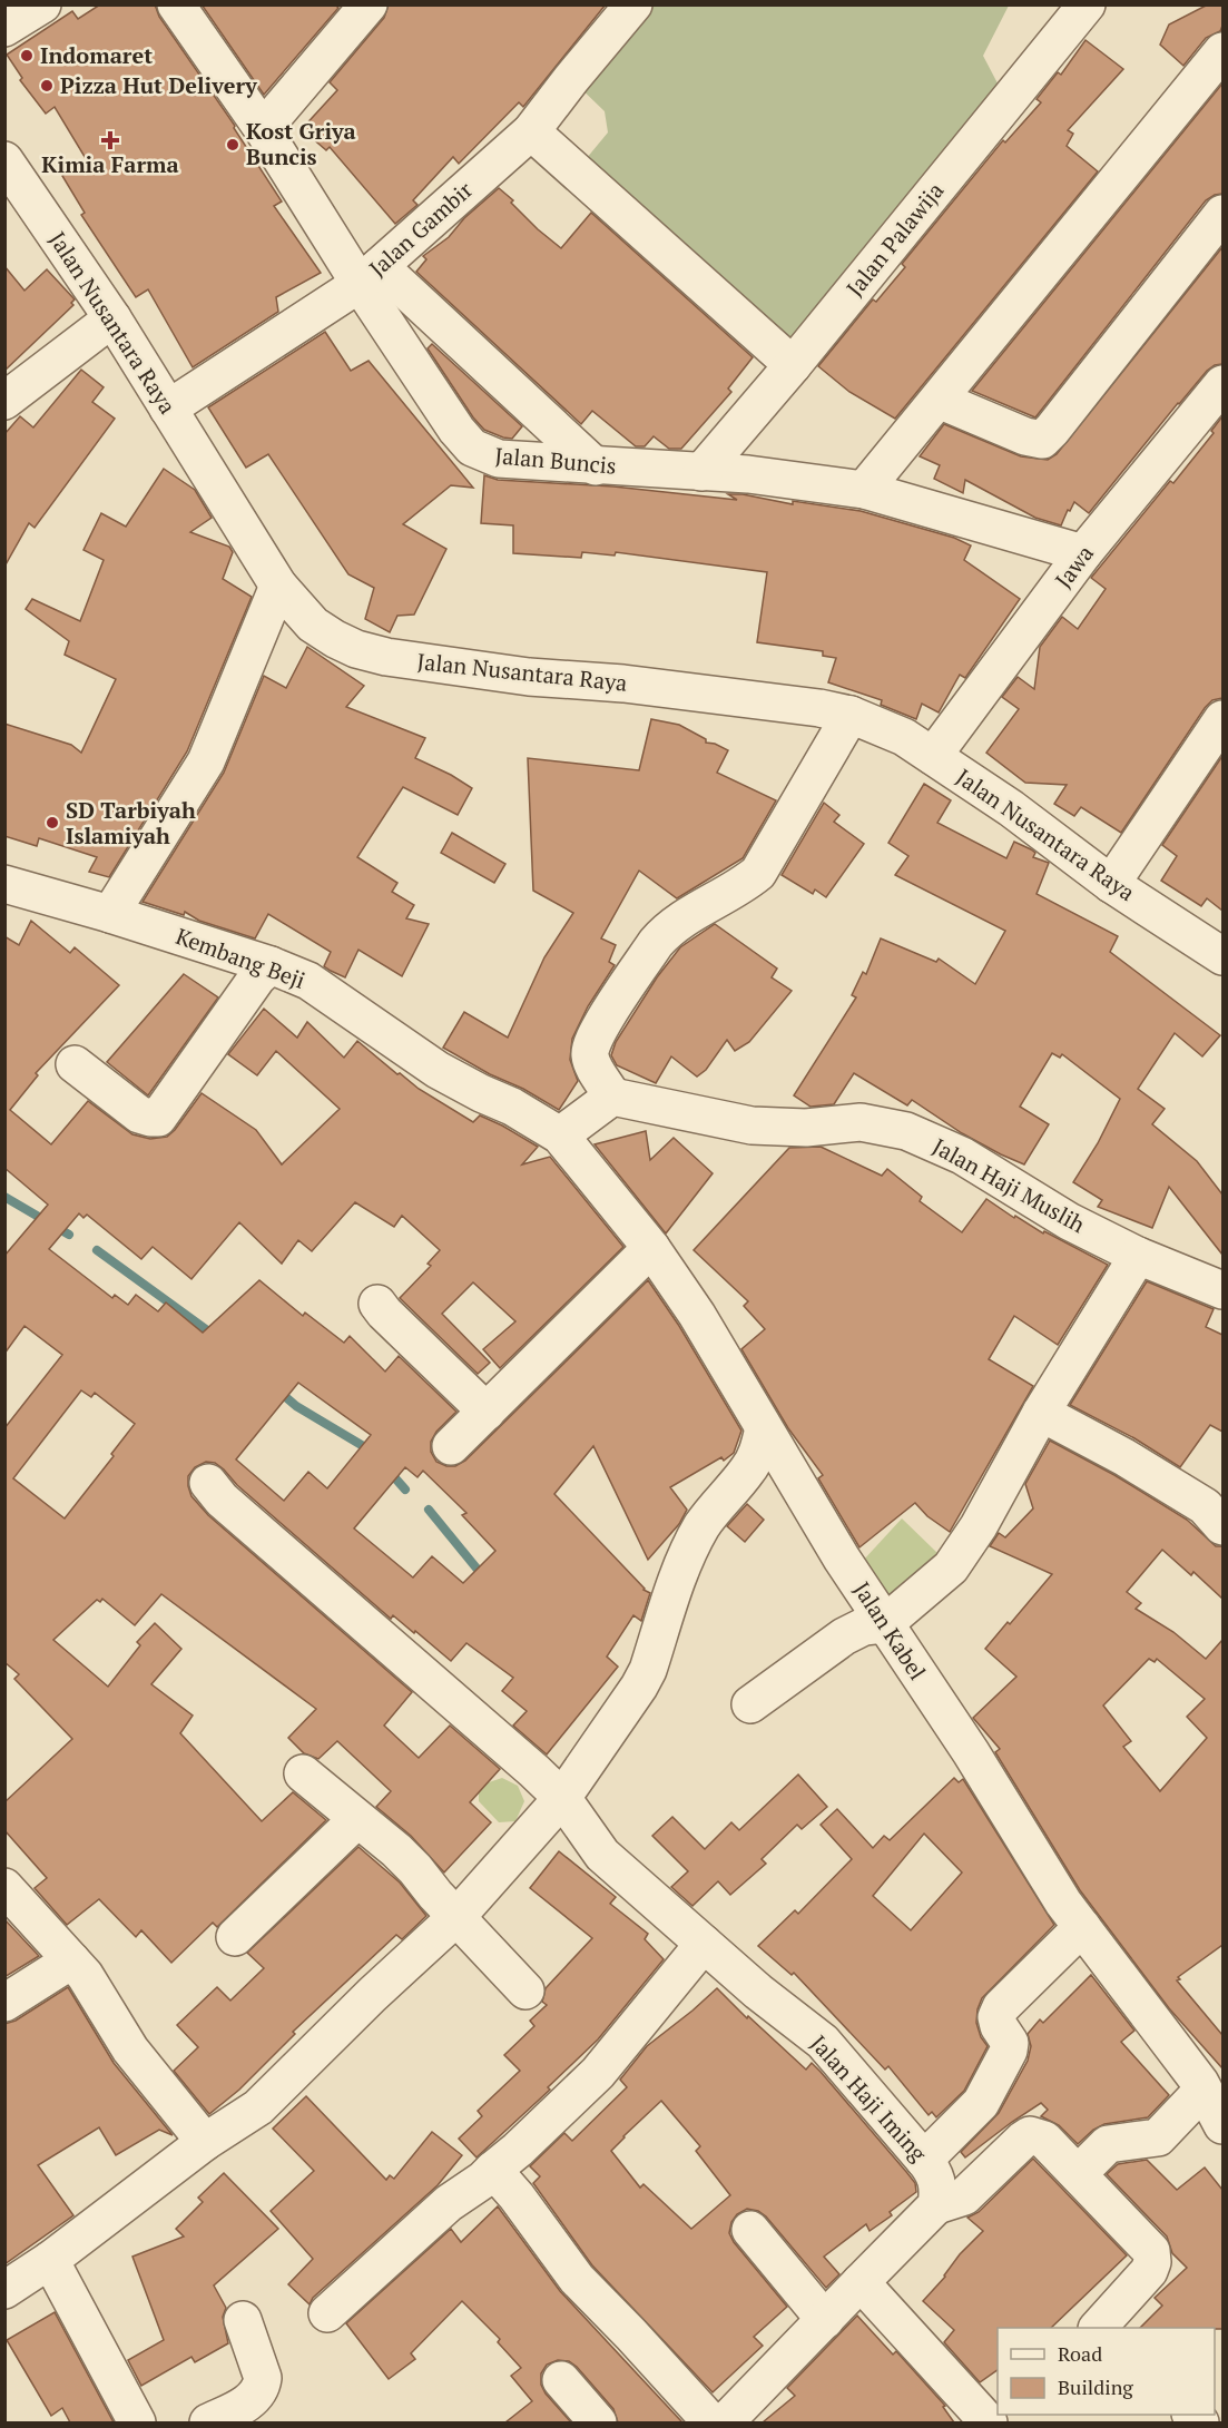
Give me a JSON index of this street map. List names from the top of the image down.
{
  "streets": {
    "street": [
      "Jalan Gambir",
      "Jalan Palawija",
      "Jalan Nusantara Raya",
      "Jalan Buncis",
      "Jawa",
      "Kembang Beji",
      "Jalan Haji Muslih",
      "Jalan Kabel",
      "Jalan Haji Iming"
    ]
  },
  "crossings": [
    ["Jalan Gambir", "Jalan Nusantara Raya"],
    ["Jalan Gambir", "Jalan Buncis"],
    ["Jalan Palawija", "Jalan Buncis"],
    ["Jalan Nusantara Raya", "Jawa"],
    ["Jalan Buncis", "Jawa"],
    ["Kembang Beji", "Jalan Kabel"]
  ],
  "places": {
    "other": [
      "Indomaret",
      "Pizza Hut Delivery",
      "Kost Griya Buncis",
      "SD Tarbiyah Islamiyah"
    ],
    "health": ["Kimia Farma"]
  },
  "legend": ["Road", "Building"]
}
